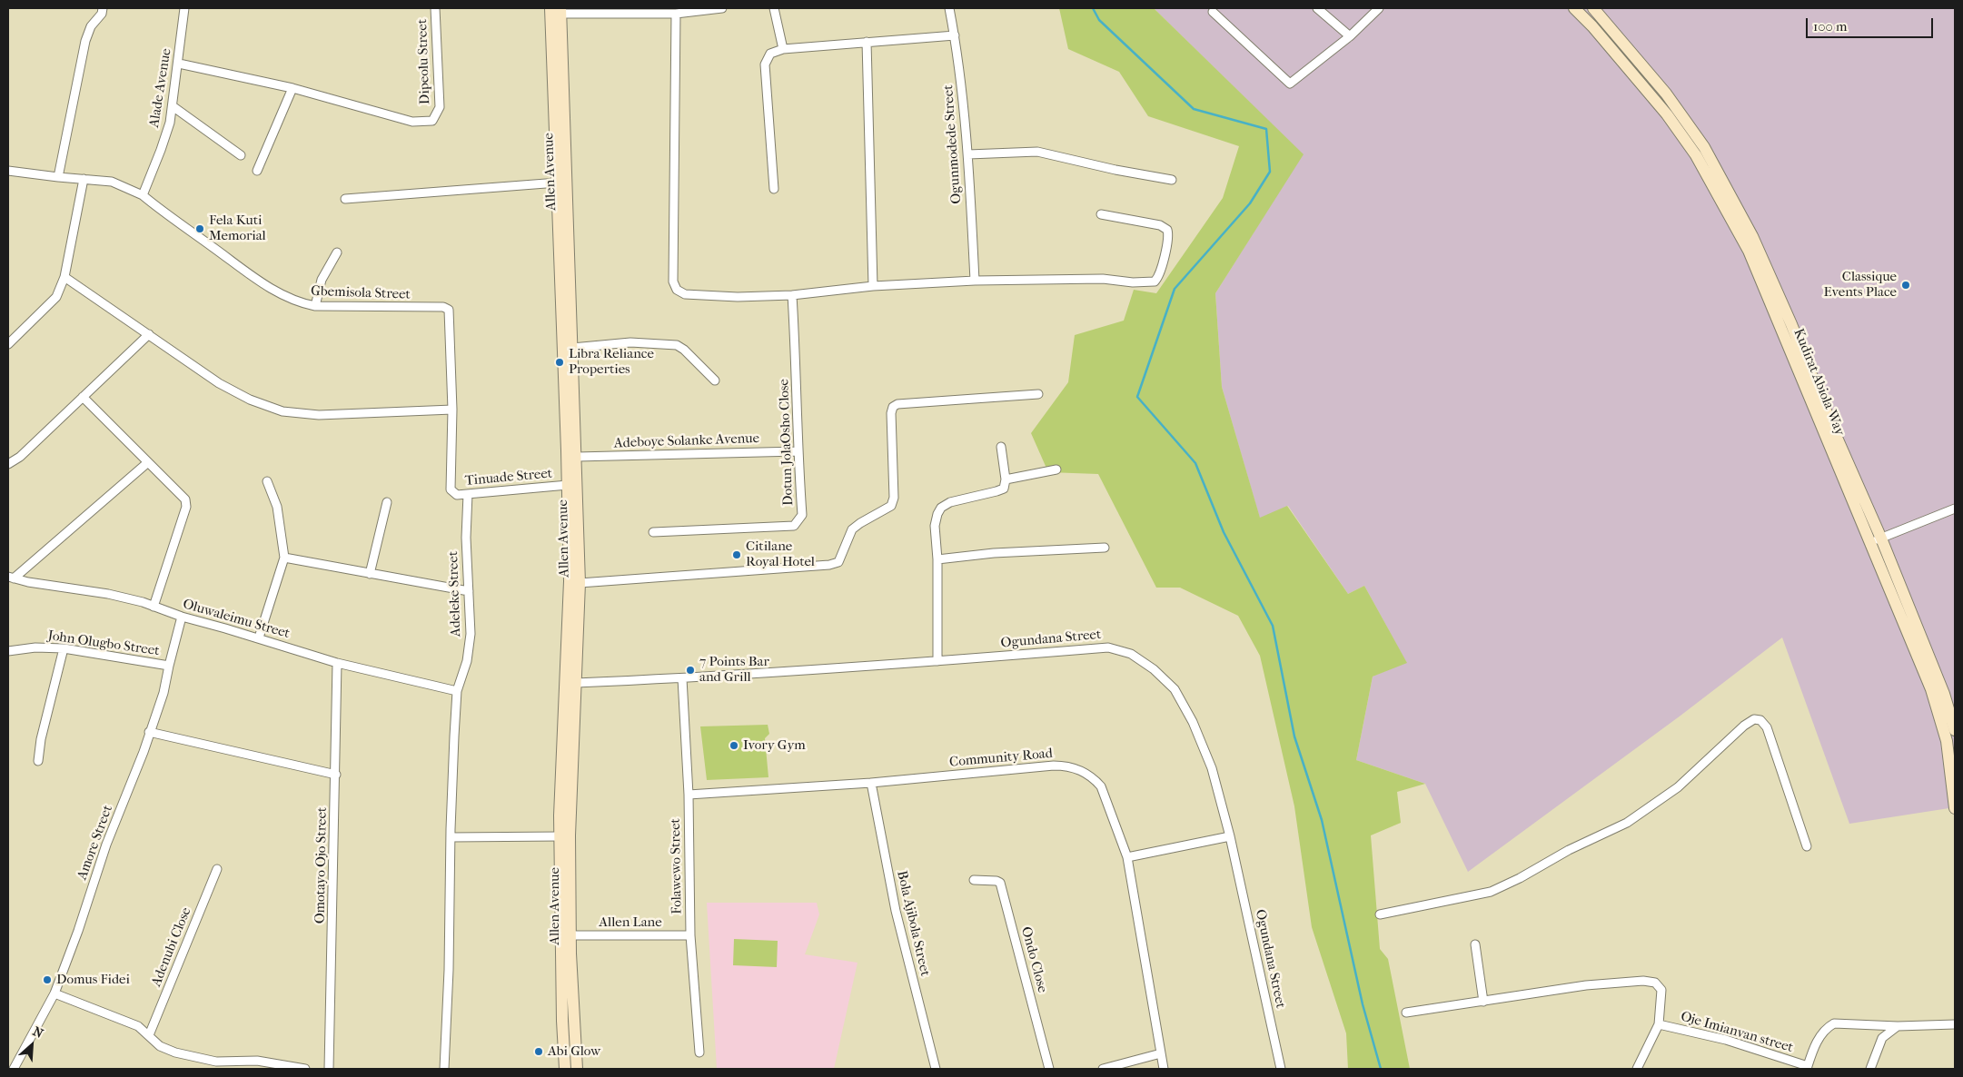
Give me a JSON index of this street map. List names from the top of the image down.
{
  "streets": {
    "main road": ["Allen Avenue", "Kudirat Abiola Way"],
    "street": [
      "Dipeolu Street",
      "Alade Avenue",
      "Ogunmodede Street",
      "Gbemisola Street",
      "Adeboye Solanke Avenue",
      "Dotun JolaOsho Close",
      "Tinuade Street",
      "Adeleke Street",
      "Oluwaleimu Street",
      "Ogundana Street",
      "John Olugbo Street",
      "Community Road",
      "Amore Street",
      "Omotayo Ojo Street",
      "Folawewo Street",
      "Allen Lane",
      "Bola Ajibola Street",
      "Adenubi Close",
      "Ondo Close",
      "Oje Imianvan street"
    ]
  },
  "crossings": [
    ["Alade Avenue", "Gbemisola Street"],
    ["Allen Avenue", "Adeboye Solanke Avenue"],
    ["Allen Avenue", "Tinuade Street"],
    ["Allen Avenue", "Ogundana Street"],
    ["Allen Avenue", "Allen Lane"],
    ["Gbemisola Street", "Tinuade Street"],
    ["Adeboye Solanke Avenue", "Dotun JolaOsho Close"],
    ["Tinuade Street", "Adeleke Street"],
    ["Adeleke Street", "Oluwaleimu Street"],
    ["Oluwaleimu Street", "Amore Street"],
    ["Oluwaleimu Street", "Omotayo Ojo Street"],
    ["Ogundana Street", "Folawewo Street"],
    ["John Olugbo Street", "Amore Street"],
    ["Community Road", "Folawewo Street"],
    ["Community Road", "Bola Ajibola Street"],
    ["Folawewo Street", "Allen Lane"]
  ],
  "places": [
    "Fela Kuti Memorial",
    "Classique Events Place",
    "Libra Reliance Properties",
    "Citilane Royal Hotel",
    "7 Points Bar and Grill",
    "Ivory Gym",
    "Domus Fidei",
    "Abi Glow"
  ],
  "scale_bar": "100 m",
  "north": "top right"
}
